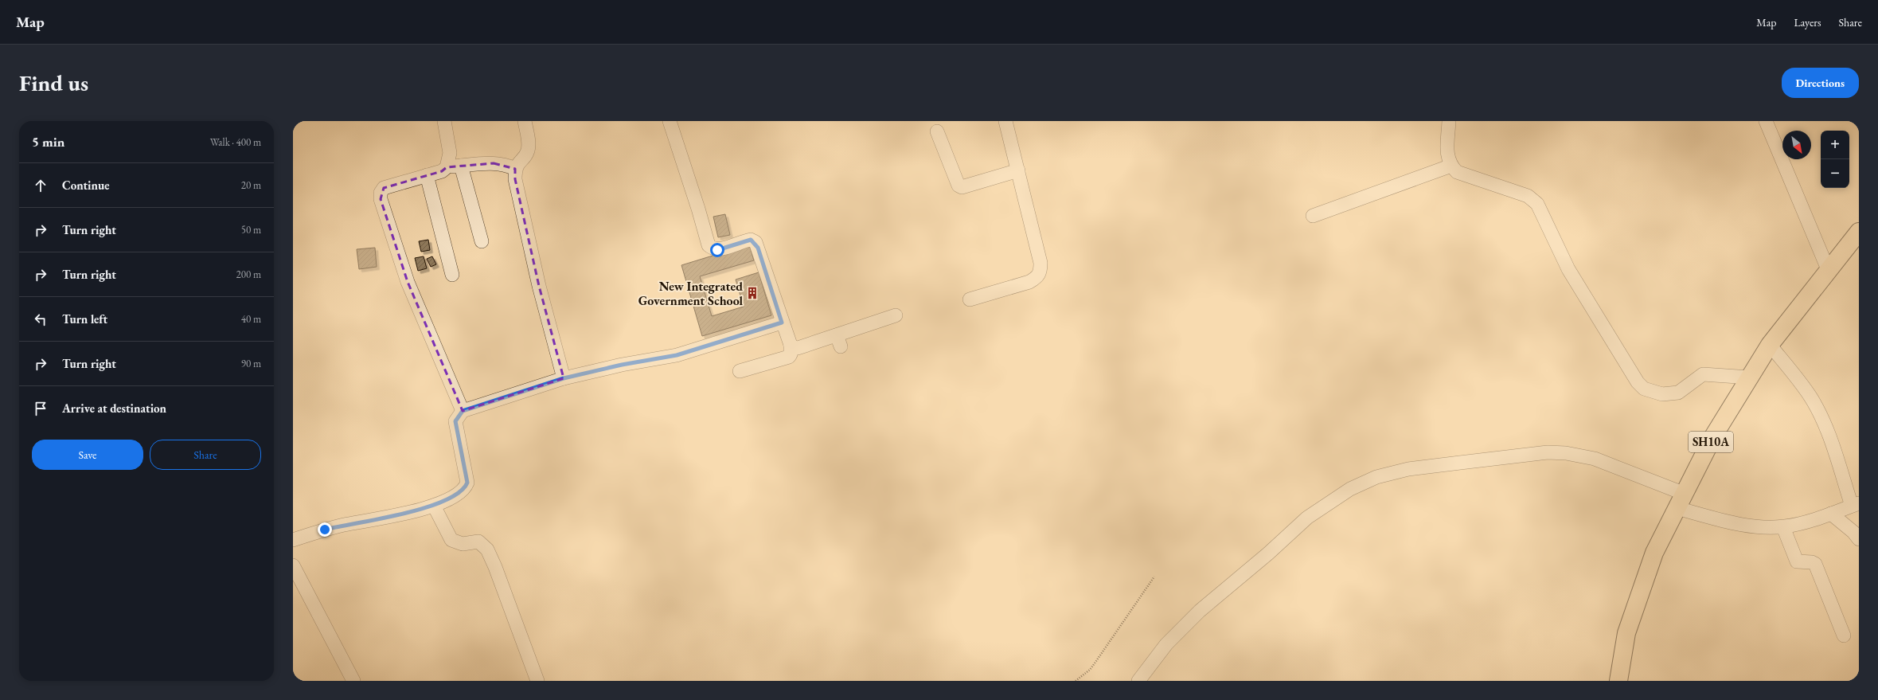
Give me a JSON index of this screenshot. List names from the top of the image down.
{
  "streets": {
    "main road": ["SH10A"]
  },
  "places": {
    "building": ["New Integrated Government School"]
  },
  "north": "bottom right",
  "page": {
    "header": "Map",
    "nav": ["Map", "Layers", "Share"],
    "buttons": [
      "Directions",
      ["Save", "Share"]
    ],
    "title": "Find us",
    "heading": ["5 min", "Walk · 400 m"],
    "map_buttons": ["+", "−"],
    "list": [
      ["Continue", "20 m"],
      ["Turn right", "50 m"],
      ["Turn right", "200 m"],
      ["Turn left", "40 m"],
      ["Turn right", "90 m"],
      "Arrive at destination"
    ]
  }
}
